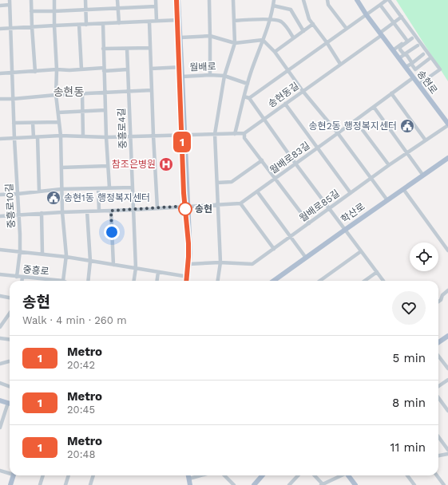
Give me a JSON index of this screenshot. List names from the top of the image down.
{
  "streets": {
    "main road": ["월배로", "송현로", "학산로"],
    "street": [
      "송현동길",
      "중흥로4길",
      "월배로83길",
      "중흥로10길",
      "월배로85길",
      "중흥로"
    ]
  },
  "crossings": [
    ["월배로", "월배로85길"],
    ["송현로", "송현동길"],
    ["송현로", "월배로83길"],
    ["송현로", "월배로85길"],
    ["중흥로10길", "중흥로"]
  ],
  "districts": ["송현동"],
  "places": {
    "public building": ["송현2동 행정복지센터", "송현1동 행정복지센터"],
    "hospital": ["참조은병원"],
    "other": ["송현"]
  },
  "lines": ["metro line 1"],
  "page": {
    "on_map": "1",
    "heading": ["송현", "Walk · 4 min · 260 m"],
    "list": [
      {
        "mark": "1",
        "name": "Metro",
        "note": "20:42",
        "value": "5 min"
      },
      {
        "mark": "1",
        "name": "Metro",
        "note": "20:45",
        "value": "8 min"
      },
      {
        "mark": "1",
        "name": "Metro",
        "note": "20:48",
        "value": "11 min"
      }
    ]
  }
}
